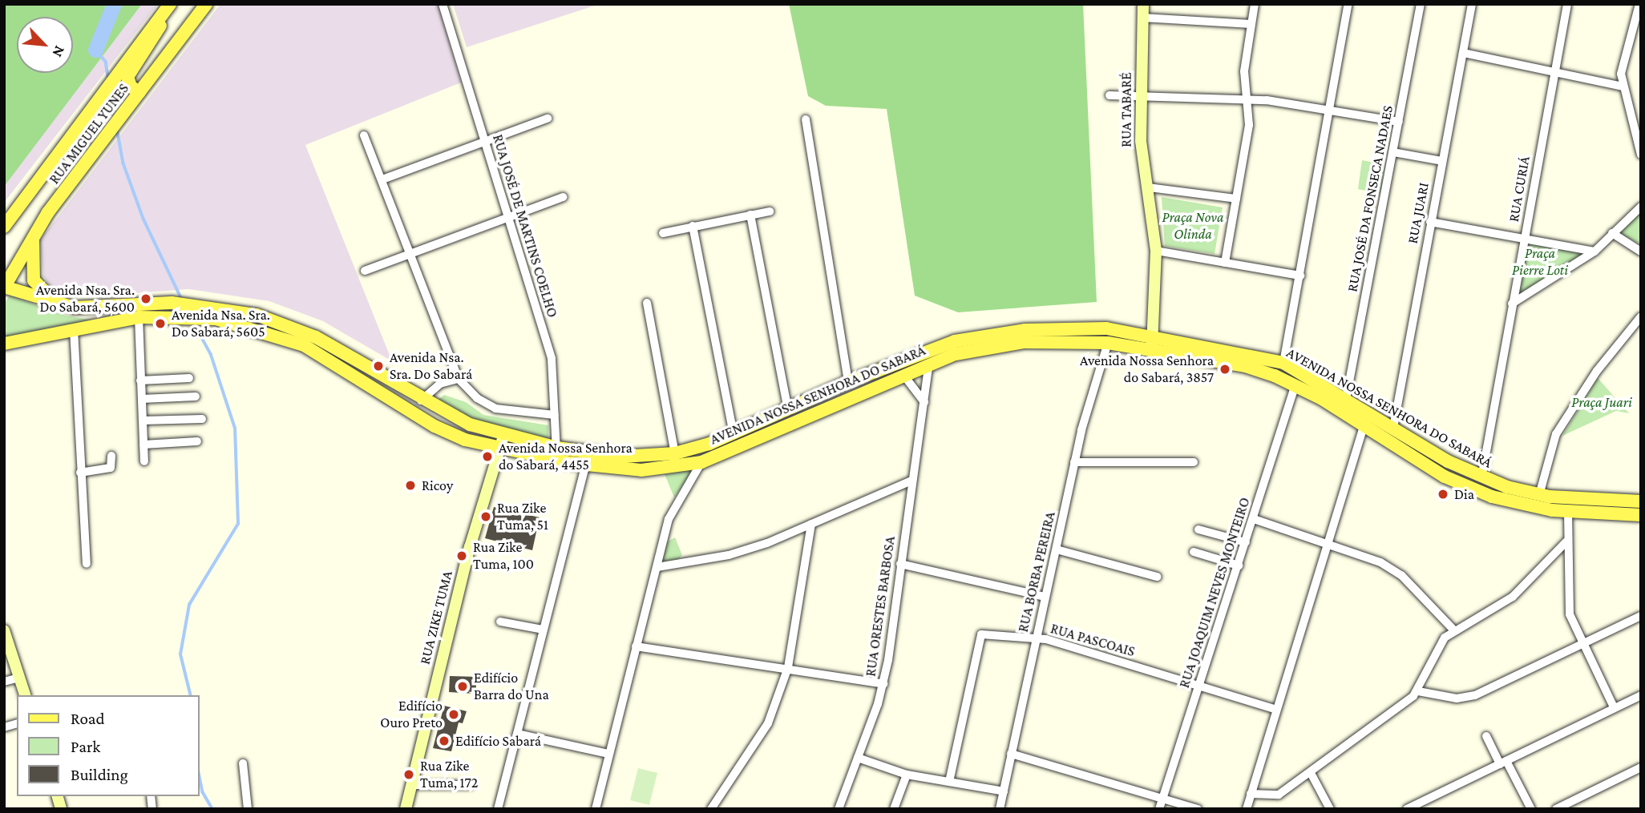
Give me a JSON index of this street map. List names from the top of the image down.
{
  "streets": {
    "main road": ["RUA MIGUEL YUNES", "AVENIDA NOSSA SENHORA DO SABARÁ"],
    "street": [
      "RUA TABARÉ",
      "RUA CURIÁ",
      "RUA JOSÉ DA FONSECA NADAES",
      "RUA JUARI",
      "RUA JOSÉ DE MARTINS COELHO",
      "RUA BORBA PEREIRA",
      "RUA JOAQUIM NEVES MONTEIRO",
      "RUA ORESTES BARBOSA",
      "RUA ZIKE TUMA",
      "RUA PASCOAIS"
    ]
  },
  "crossings": [
    ["RUA TABARÉ", "AVENIDA NOSSA SENHORA DO SABARÁ"],
    ["RUA MIGUEL YUNES", "AVENIDA NOSSA SENHORA DO SABARÁ"],
    ["RUA CURIÁ", "AVENIDA NOSSA SENHORA DO SABARÁ"],
    ["RUA JOSÉ DA FONSECA NADAES", "AVENIDA NOSSA SENHORA DO SABARÁ"],
    ["RUA JUARI", "AVENIDA NOSSA SENHORA DO SABARÁ"],
    ["RUA JOSÉ DE MARTINS COELHO", "AVENIDA NOSSA SENHORA DO SABARÁ"],
    ["AVENIDA NOSSA SENHORA DO SABARÁ", "RUA BORBA PEREIRA"],
    ["AVENIDA NOSSA SENHORA DO SABARÁ", "RUA JOAQUIM NEVES MONTEIRO"],
    ["AVENIDA NOSSA SENHORA DO SABARÁ", "RUA ORESTES BARBOSA"],
    ["AVENIDA NOSSA SENHORA DO SABARÁ", "RUA ZIKE TUMA"],
    ["RUA BORBA PEREIRA", "RUA PASCOAIS"],
    ["RUA JOAQUIM NEVES MONTEIRO", "RUA PASCOAIS"]
  ],
  "parks": ["Praça Nova Olinda", "Praça Pierre Loti", "Praça Juari"],
  "places": [
    "Avenida Nsa. Sra. Do Sabará, 5600",
    "Avenida Nsa. Sra. Do Sabará, 5605",
    "Avenida Nsa. Sra. Do Sabará",
    "Avenida Nossa Senhora do Sabará, 3857",
    "Avenida Nossa Senhora do Sabará, 4455",
    "Ricoy",
    "Dia",
    "Rua Zike Tuma, 51",
    "Rua Zike Tuma, 100",
    "Edifício Barra do Una",
    "Edifício Ouro Preto",
    "Edifício Sabará",
    "Rua Zike Tuma, 172"
  ],
  "legend": ["Road", "Park", "Building"],
  "north": "bottom right"
}
